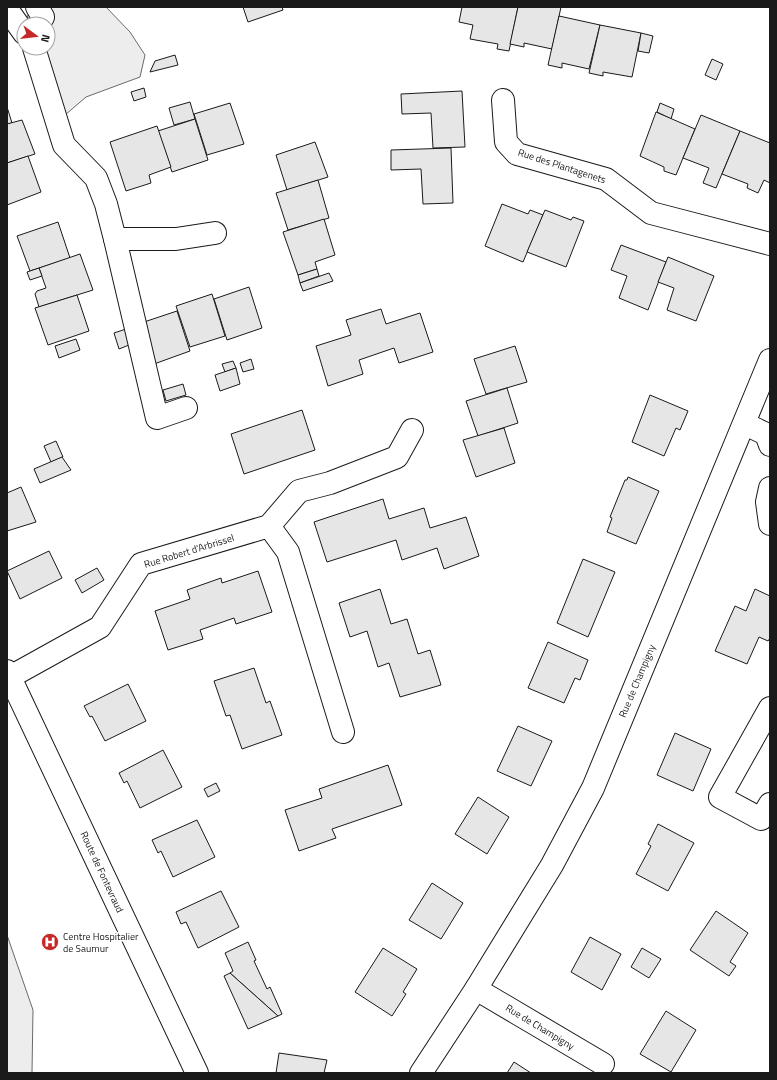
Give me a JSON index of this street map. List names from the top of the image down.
{
  "streets": {
    "street": [
      "Rue des Plantagenets",
      "Rue Robert d'Arbrissel",
      "Rue de Champigny",
      "Route de Fontevraud"
    ]
  },
  "crossings": [
    ["Rue Robert d'Arbrissel", "Route de Fontevraud"]
  ],
  "places": {
    "hospital": ["Centre Hospitalier de Saumur"]
  },
  "north": "right"
}
